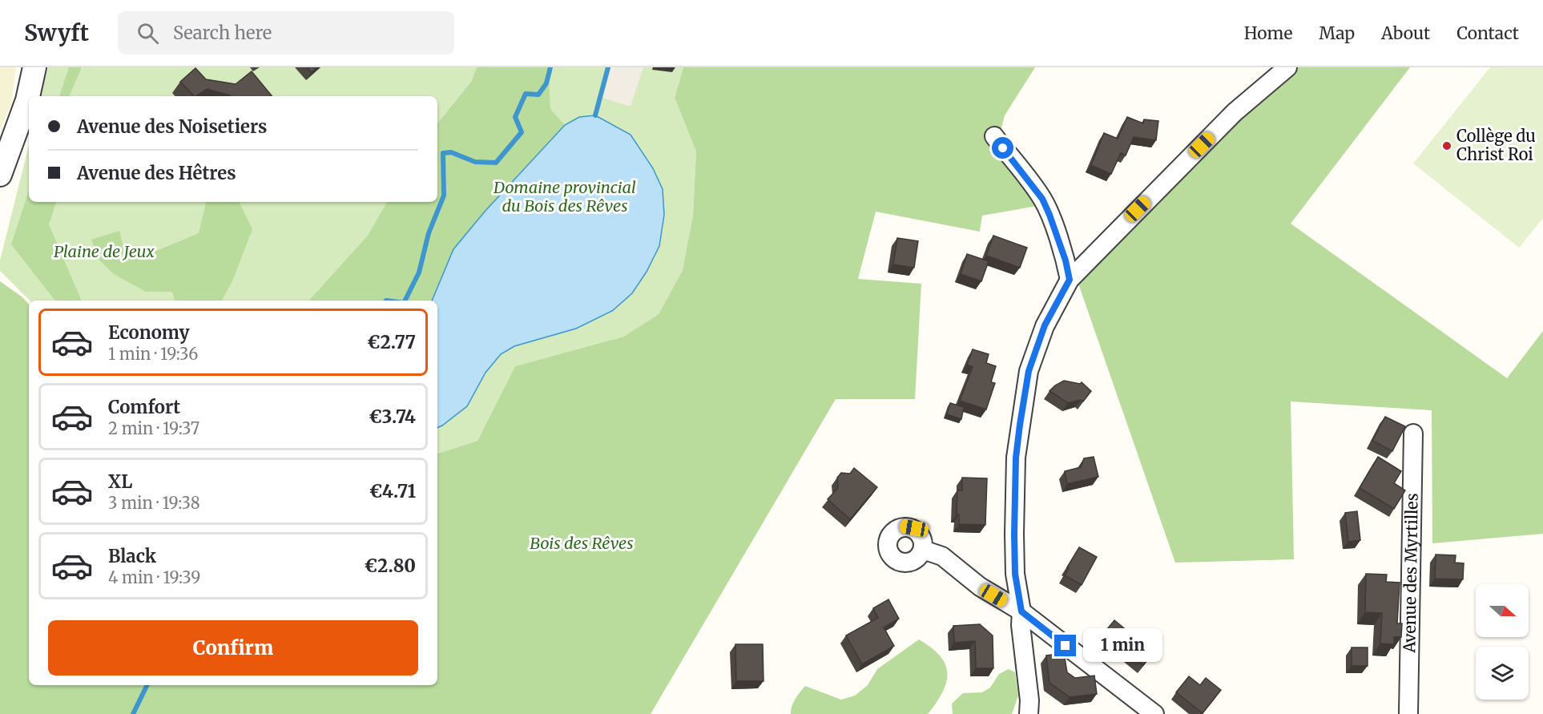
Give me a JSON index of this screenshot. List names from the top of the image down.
{
  "streets": {
    "street": ["Avenue des Myrtilles"]
  },
  "parks": ["Domaine provincial du Bois des Rêves", "Plaine de Jeux", "Bois des Rêves"],
  "places": ["Collège du Christ Roi"],
  "north": "right",
  "page": {
    "header": "Swyft",
    "search": "Search here",
    "nav": [
      "Home",
      "Map",
      "About",
      "Contact"
    ],
    "banner": ["Avenue des Noisetiers", "Avenue des Hêtres"],
    "list": [
      {
        "name": "Economy",
        "note": "1 min · 19:36",
        "value": "€2.77"
      },
      {
        "name": "Comfort",
        "note": "2 min · 19:37",
        "value": "€3.74"
      },
      {
        "name": "XL",
        "note": "3 min · 19:38",
        "value": "€4.71"
      },
      {
        "name": "Black",
        "note": "4 min · 19:39",
        "value": "€2.80"
      }
    ],
    "buttons": "Confirm",
    "bubble": "1 min"
  }
}
